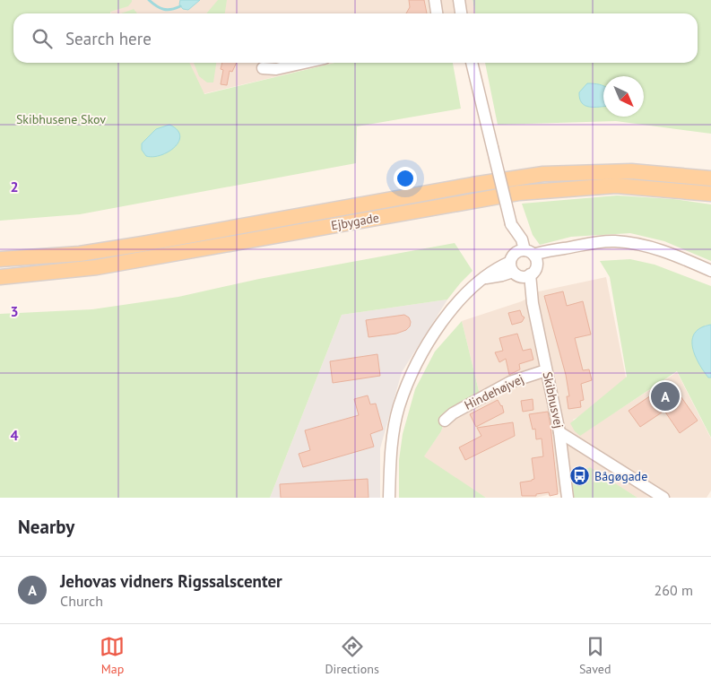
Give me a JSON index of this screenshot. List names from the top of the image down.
{
  "streets": {
    "main road": ["Ejbygade"],
    "street": ["Hindehøjvej", "Skibhusvej"]
  },
  "crossings": [
    ["Hindehøjvej", "Skibhusvej"]
  ],
  "parks": ["Skibhusene Skov"],
  "places": {
    "bus stop": ["Bågøgade"]
  },
  "north": "bottom right",
  "page": {
    "search": "Search here",
    "pins": "A",
    "heading": "Nearby",
    "list": [
      {
        "mark": "A",
        "name": "Jehovas vidners Rigssalscenter",
        "note": "Church",
        "value": "260 m"
      }
    ],
    "nav": ["Map", "Directions", "Saved"]
  },
  "grid": {
    "rows": ["2", "3", "4"]
  }
}
